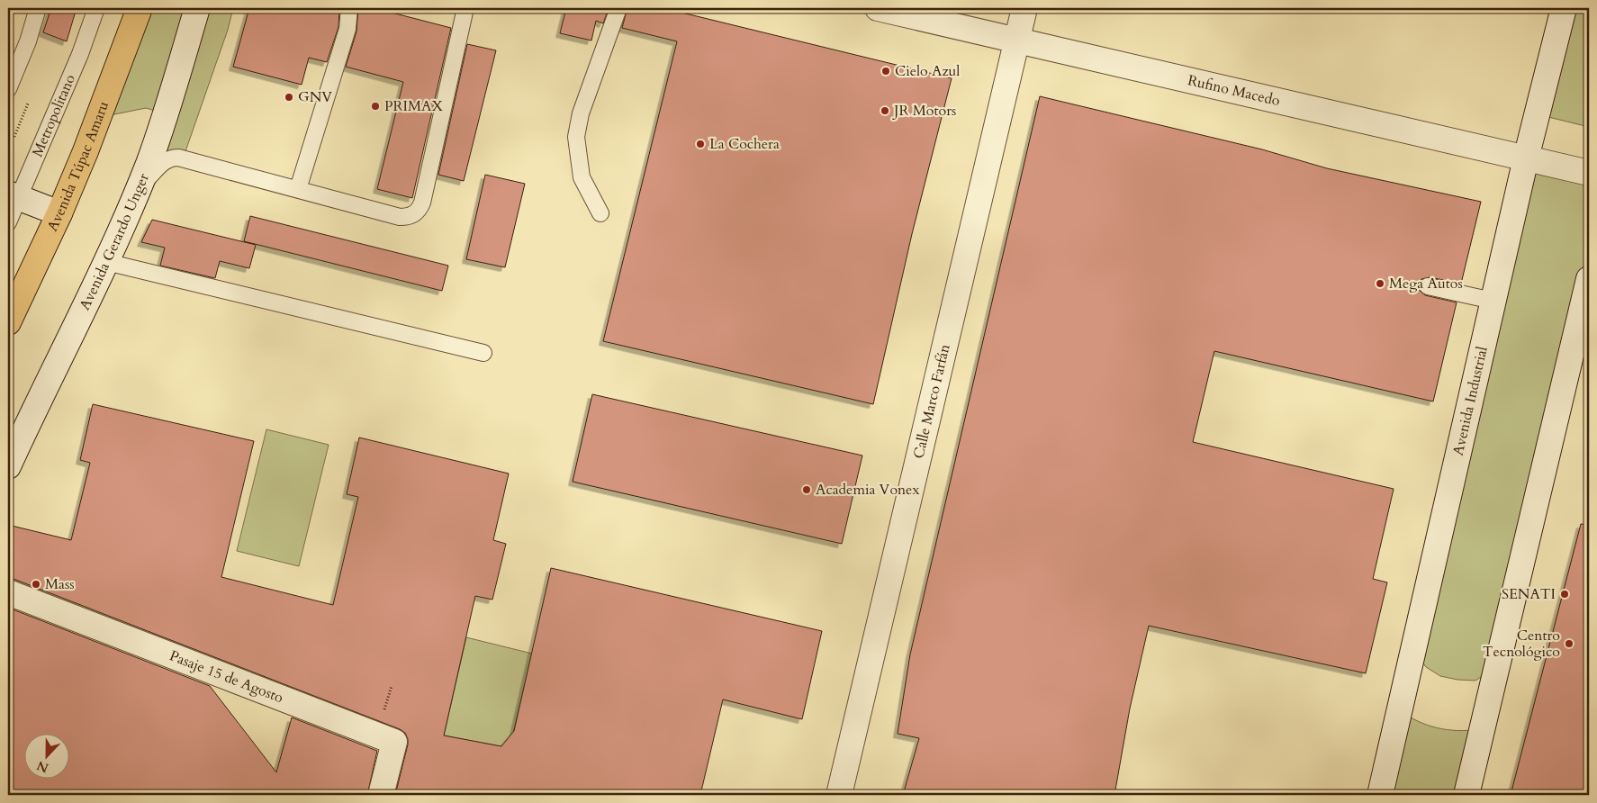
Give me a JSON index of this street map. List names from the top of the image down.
{
  "streets": {
    "main road": ["Avenida Túpac Amaru"],
    "street": [
      "Rufino Macedo",
      "Avenida Gerardo Unger",
      "Avenida Industrial",
      "Calle Marco Farfán",
      "Pasaje 15 de Agosto"
    ],
    "lane": ["Metropolitano"]
  },
  "crossings": [
    ["Rufino Macedo", "Avenida Industrial"],
    ["Rufino Macedo", "Calle Marco Farfán"]
  ],
  "places": [
    "Cielo Azul",
    "GNV",
    "PRIMAX",
    "JR Motors",
    "La Cochera",
    "Mega Autos",
    "Academia Vonex",
    "Mass",
    "SENATI",
    "Centro Tecnológico"
  ],
  "north": "bottom"
}
